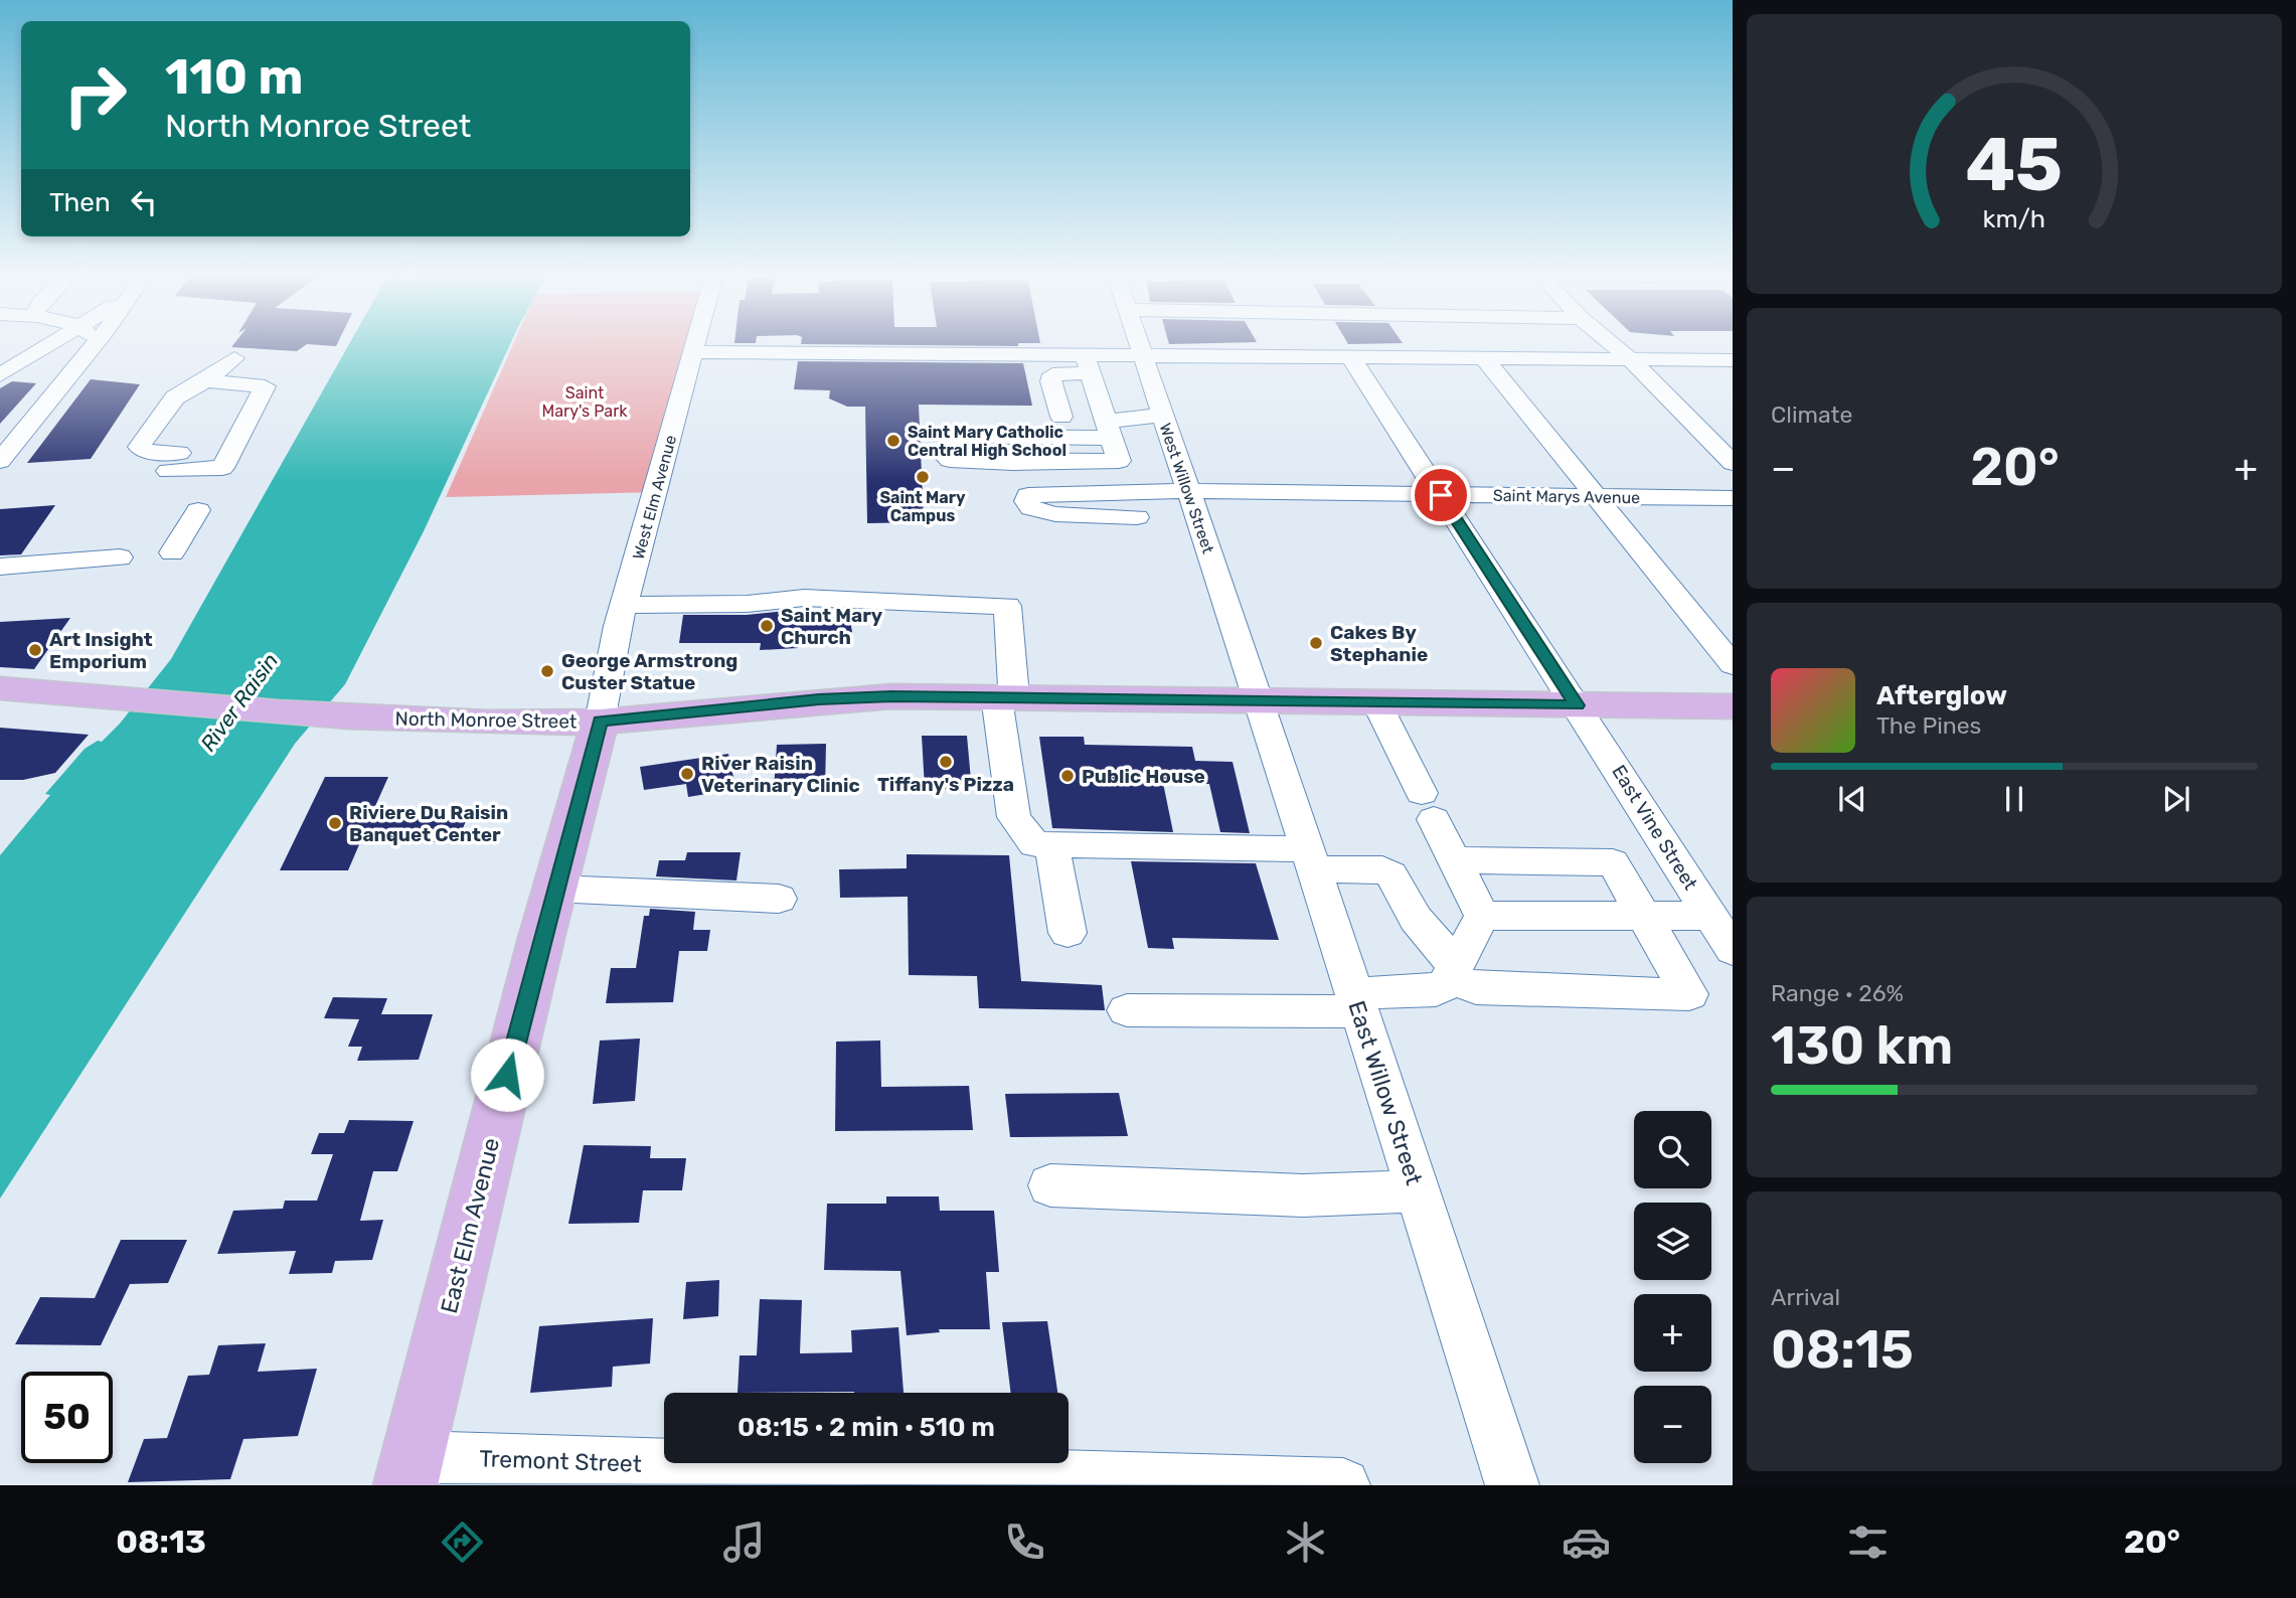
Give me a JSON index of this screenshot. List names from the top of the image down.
{
  "streets": {
    "main road": ["North Monroe Street", "East Elm Avenue"],
    "street": [
      "West Willow Street",
      "Saint Marys Avenue",
      "West Elm Avenue",
      "East Vine Street",
      "East Willow Street",
      "Tremont Street"
    ]
  },
  "crossings": [
    ["West Willow Street", "Saint Marys Avenue"],
    ["West Willow Street", "North Monroe Street"],
    ["West Willow Street", "East Willow Street"],
    ["Saint Marys Avenue", "East Vine Street"],
    ["West Elm Avenue", "North Monroe Street"],
    ["West Elm Avenue", "East Elm Avenue"],
    ["North Monroe Street", "East Vine Street"],
    ["North Monroe Street", "East Willow Street"],
    ["North Monroe Street", "East Elm Avenue"],
    ["East Elm Avenue", "Tremont Street"]
  ],
  "water": ["River Raisin"],
  "parks": ["Saint Mary's Park"],
  "places": [
    "Saint Mary Catholic Central High School",
    "Saint Mary Campus",
    "Saint Mary Church",
    "Cakes By Stephanie",
    "Art Insight Emporium",
    "George Armstrong Custer Statue",
    "Tiffany's Pizza",
    "River Raisin Veterinary Clinic",
    "Public House",
    "Riviere Du Raisin Banquet Center"
  ],
  "page": {
    "turn": ["110 m", "North Monroe Street"],
    "then": "Then",
    "tile": [
      "Climate",
      ["Range · 26%", "130 km"],
      ["Arrival", "08:15"]
    ],
    "heat": ["−", "20°", "+"],
    "song": ["Afterglow", "The Pines"],
    "map_buttons": ["+", "−"],
    "limit": "50",
    "trip": "08:15 · 2 min · 510 m",
    "tabs": ["08:13", "20°"],
    "gauge": ["45", "km/h"]
  }
}
